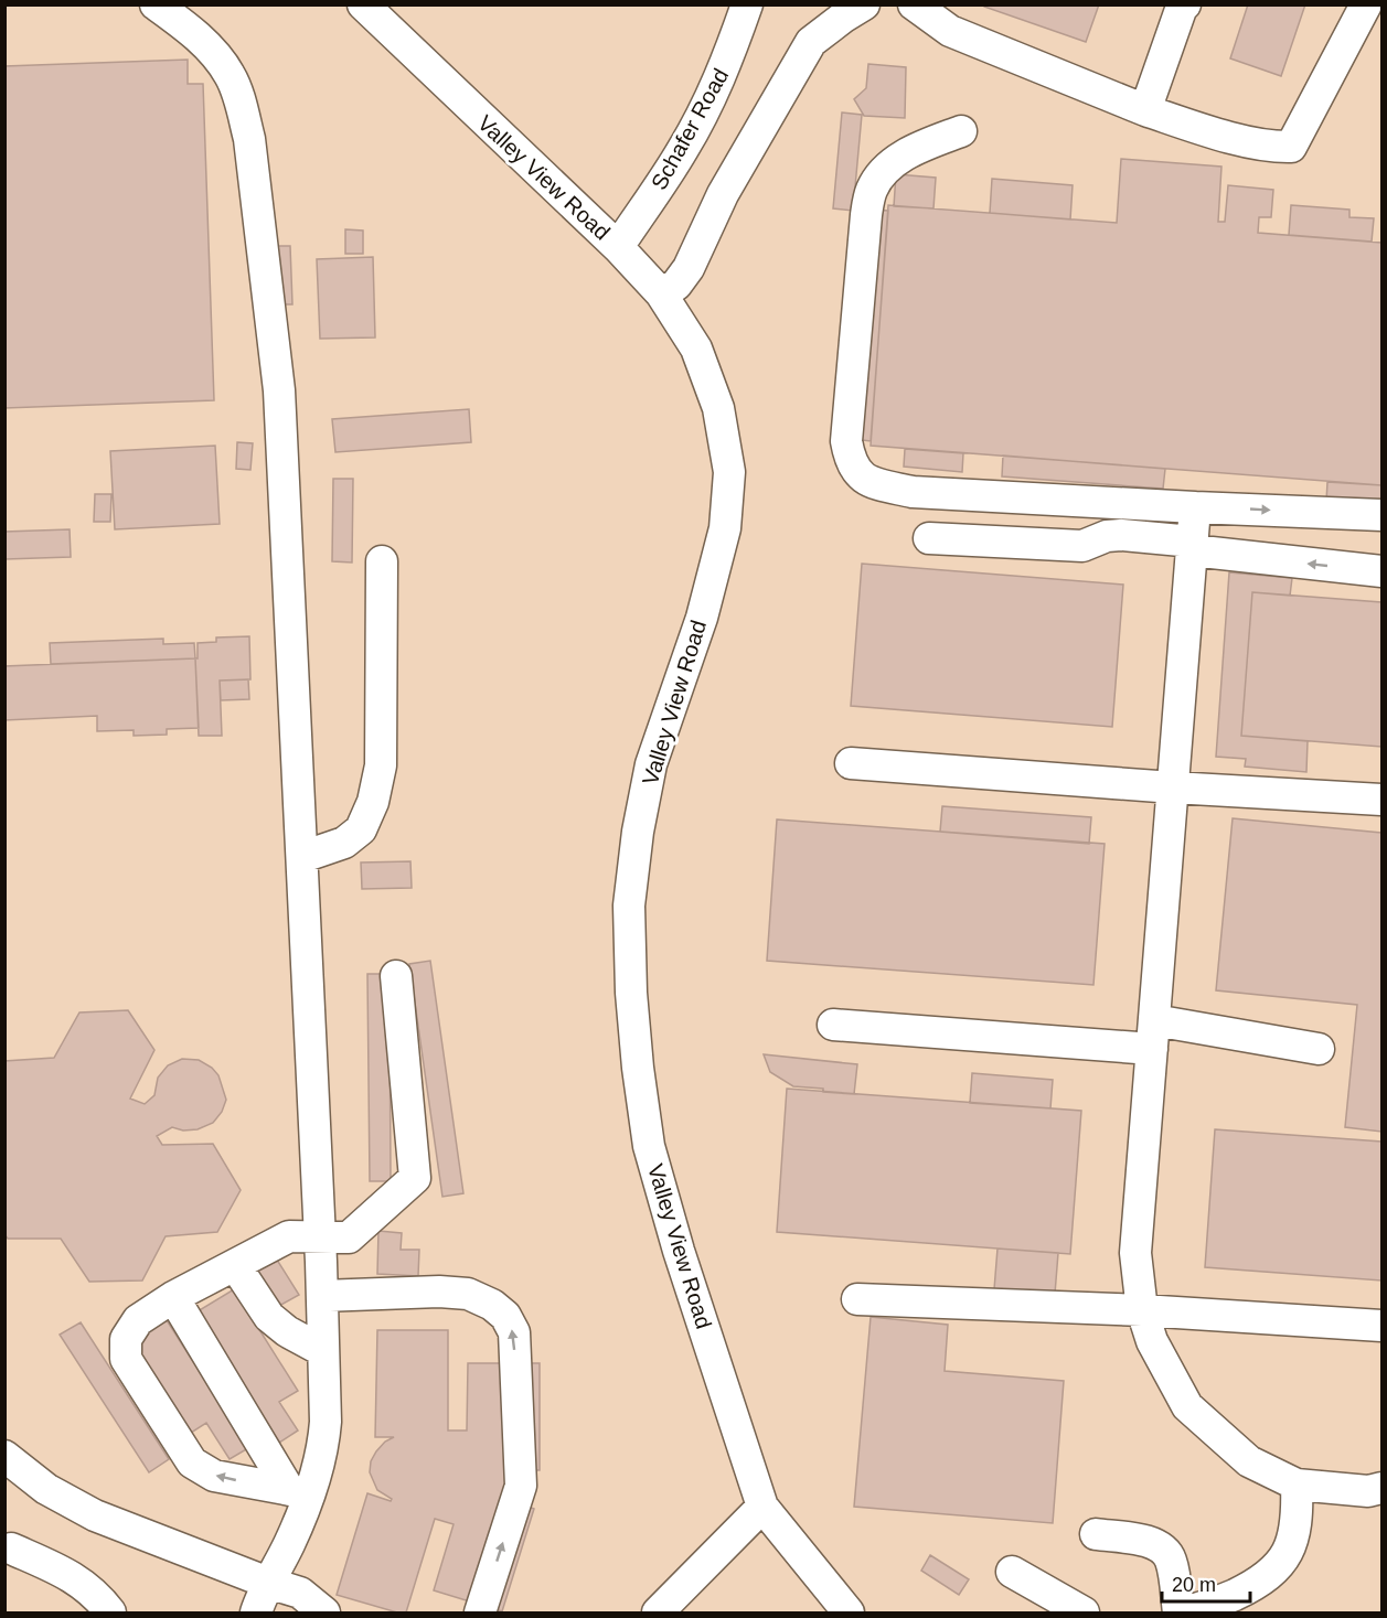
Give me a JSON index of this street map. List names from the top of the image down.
{
  "streets": {
    "street": ["Schafer Road", "Valley View Road"]
  },
  "crossings": [
    ["Schafer Road", "Valley View Road"]
  ],
  "scale_bar": "20 m"
}
